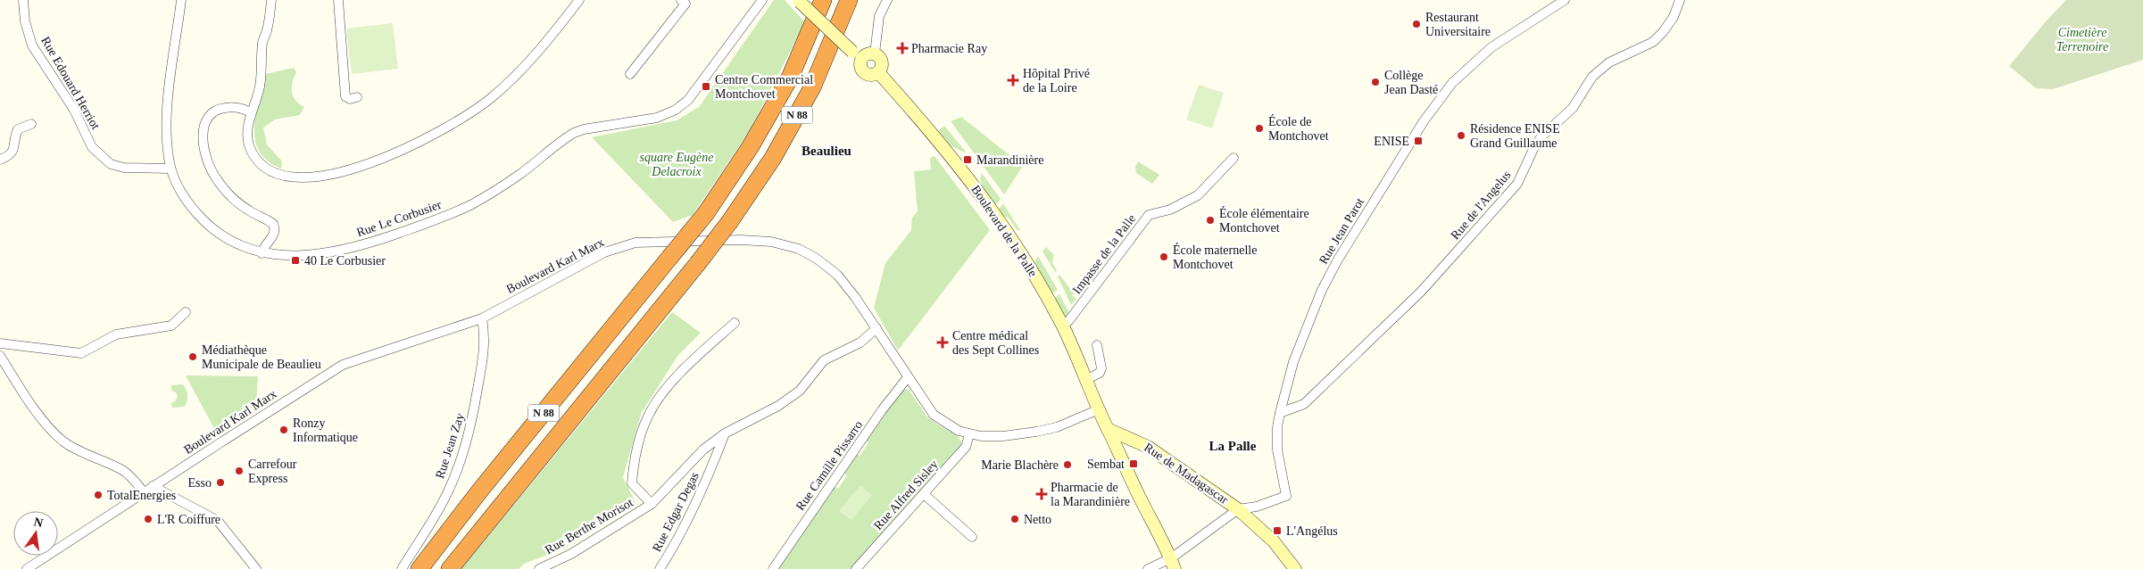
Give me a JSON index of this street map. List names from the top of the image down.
{
  "streets": {
    "highway": ["N 88"],
    "street": [
      "Rue Edouard Herriot",
      "Rue de l'Angelus",
      "Rue Le Corbusier",
      "Boulevard de la Palle",
      "Rue Jean Parot",
      "Impasse de la Palle",
      "Boulevard Karl Marx",
      "Rue Jean Zay",
      "Rue Camille Pissarro",
      "Rue de Madagascar",
      "Rue Alfred Sisley",
      "Rue Edgar Degas",
      "Rue Berthe Morisot"
    ]
  },
  "crossings": [
    ["Rue Edouard Herriot", "Rue Le Corbusier"],
    ["Rue de l'Angelus", "Rue Jean Parot"],
    ["Boulevard de la Palle", "Impasse de la Palle"],
    ["Boulevard de la Palle", "Boulevard Karl Marx"],
    ["Boulevard de la Palle", "Rue de Madagascar"],
    ["Rue Jean Parot", "Rue de Madagascar"],
    ["Boulevard Karl Marx", "Rue Jean Zay"],
    ["Boulevard Karl Marx", "Rue Camille Pissarro"],
    ["Boulevard Karl Marx", "Rue Alfred Sisley"],
    ["Rue Edgar Degas", "Rue Berthe Morisot"]
  ],
  "districts": ["Beaulieu", "La Palle"],
  "parks": ["Cimetière Terrenoire", "square Eugène Delacroix"],
  "places": {
    "other": [
      "Restaurant Universitaire",
      "Collège Jean Dasté",
      "École de Montchovet",
      "Résidence ENISE Grand Guillaume",
      "École élémentaire Montchovet",
      "École maternelle Montchovet",
      "Médiathèque Municipale de Beaulieu",
      "Ronzy Informatique",
      "Marie Blachère",
      "Carrefour Express",
      "Esso",
      "TotalEnergies",
      "L'R Coiffure",
      "Netto"
    ],
    "health": [
      "Pharmacie Ray",
      "Hôpital Privé de la Loire",
      "Centre médical des Sept Collines",
      "Pharmacie de la Marandinière"
    ],
    "transit": [
      "Centre Commercial Montchovet",
      "ENISE",
      "Marandinière",
      "40 Le Corbusier",
      "Sembat",
      "L'Angélus"
    ]
  },
  "north": "top"
}
